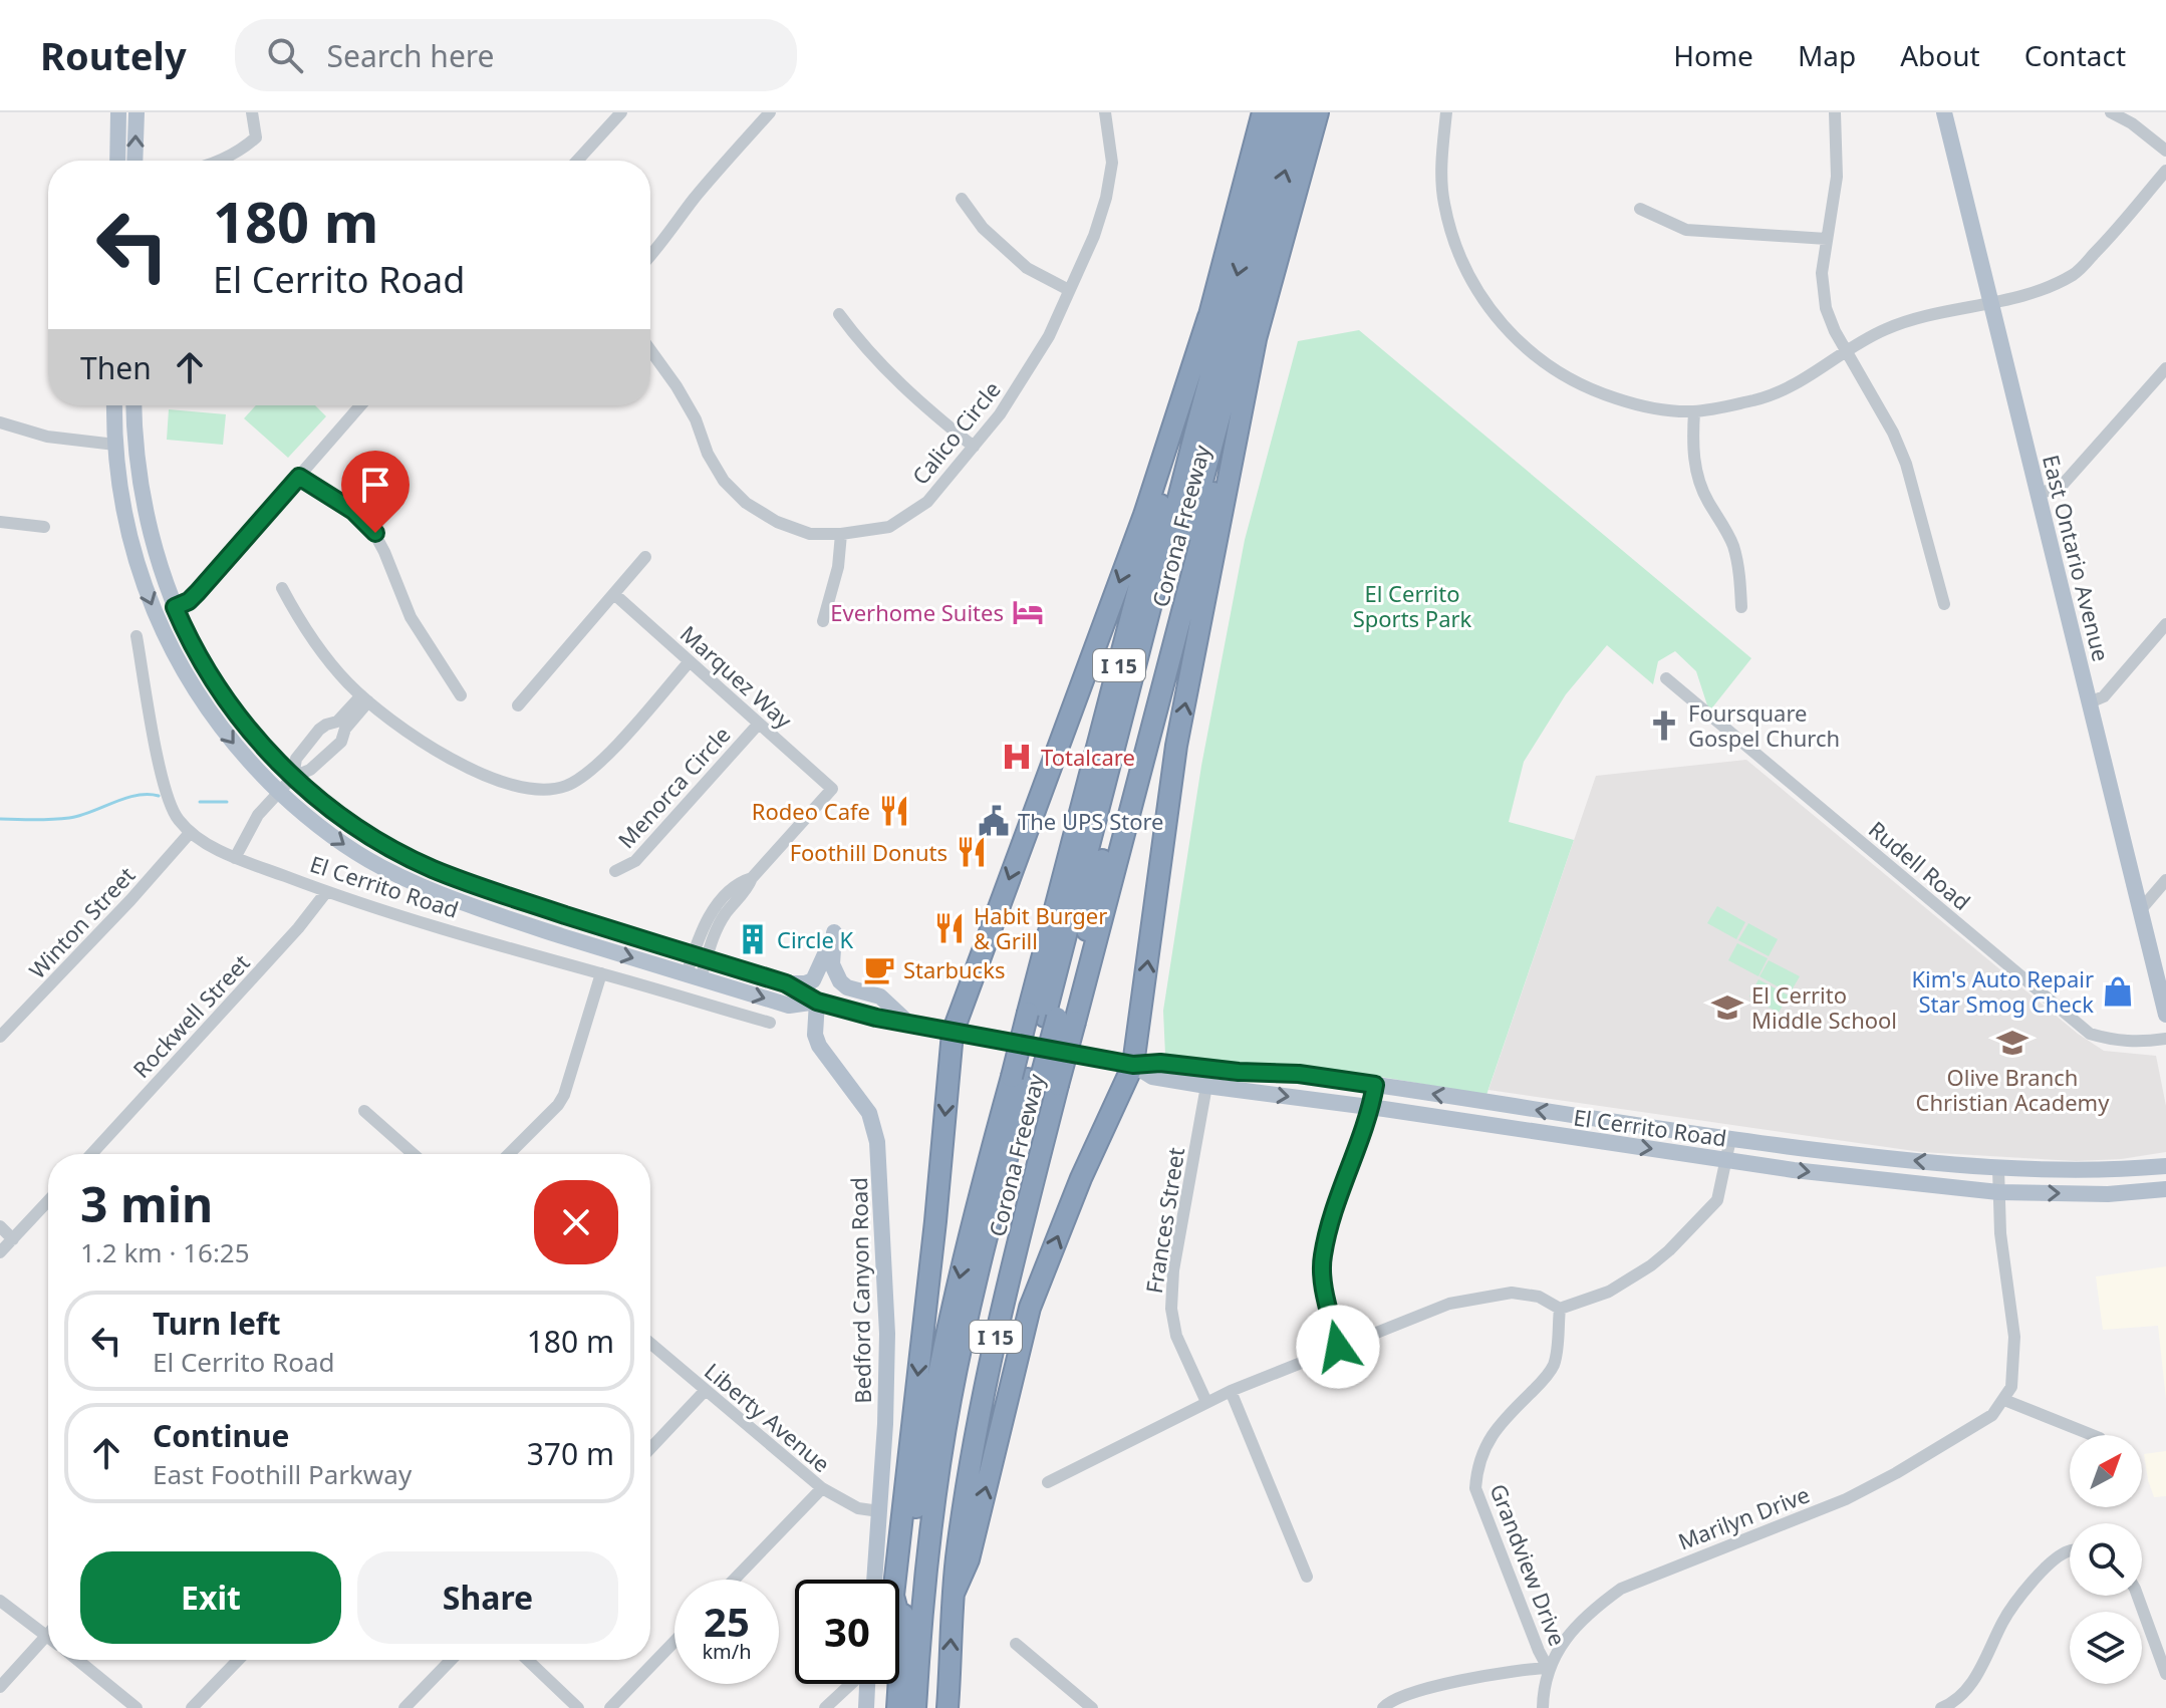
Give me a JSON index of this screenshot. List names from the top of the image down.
{
  "streets": {
    "highway": ["Corona Freeway", "I 15"],
    "main road": ["East Ontario Avenue", "El Cerrito Road", "Bedford Canyon Road"],
    "street": [
      "Calico Circle",
      "Marquez Way",
      "Menorca Circle",
      "Rudell Road",
      "Winton Street",
      "Rockwell Street",
      "Frances Street",
      "Liberty Avenue",
      "Marilyn Drive",
      "Grandview Drive"
    ]
  },
  "crossings": [
    ["Marquez Way", "Menorca Circle"],
    ["El Cerrito Road", "Winton Street"],
    ["El Cerrito Road", "Rockwell Street"],
    ["El Cerrito Road", "Frances Street"],
    ["El Cerrito Road", "Bedford Canyon Road"],
    ["Bedford Canyon Road", "Liberty Avenue"],
    ["Marilyn Drive", "Grandview Drive"]
  ],
  "parks": ["El Cerrito Sports Park"],
  "places": {
    "hotel": ["Everhome Suites"],
    "church": ["Foursquare Gospel Church"],
    "hospital": ["Totalcare"],
    "restaurant": ["Rodeo Cafe", "Foothill Donuts", "Habit Burger & Grill"],
    "public building": ["The UPS Store"],
    "building": ["Circle K"],
    "cafe": ["Starbucks"],
    "shop": ["Kim's Auto Repair Star Smog Check"],
    "school or university": ["El Cerrito Middle School", "Olive Branch Christian Academy"]
  },
  "north": "top right",
  "page": {
    "header": "Routely",
    "search": "Search here",
    "nav": [
      "Home",
      "Map",
      "About",
      "Contact"
    ],
    "turn": ["180 m", "El Cerrito Road"],
    "then": "Then",
    "heading": ["3 min", "1.2 km · 16:25"],
    "list": [
      {
        "name": "Turn left",
        "note": "El Cerrito Road",
        "value": "180 m"
      },
      {
        "name": "Continue",
        "note": "East Foothill Parkway",
        "value": "370 m"
      }
    ],
    "buttons": ["Exit", "Share"],
    "speed": "25 km/h",
    "limit": "30"
  }
}
